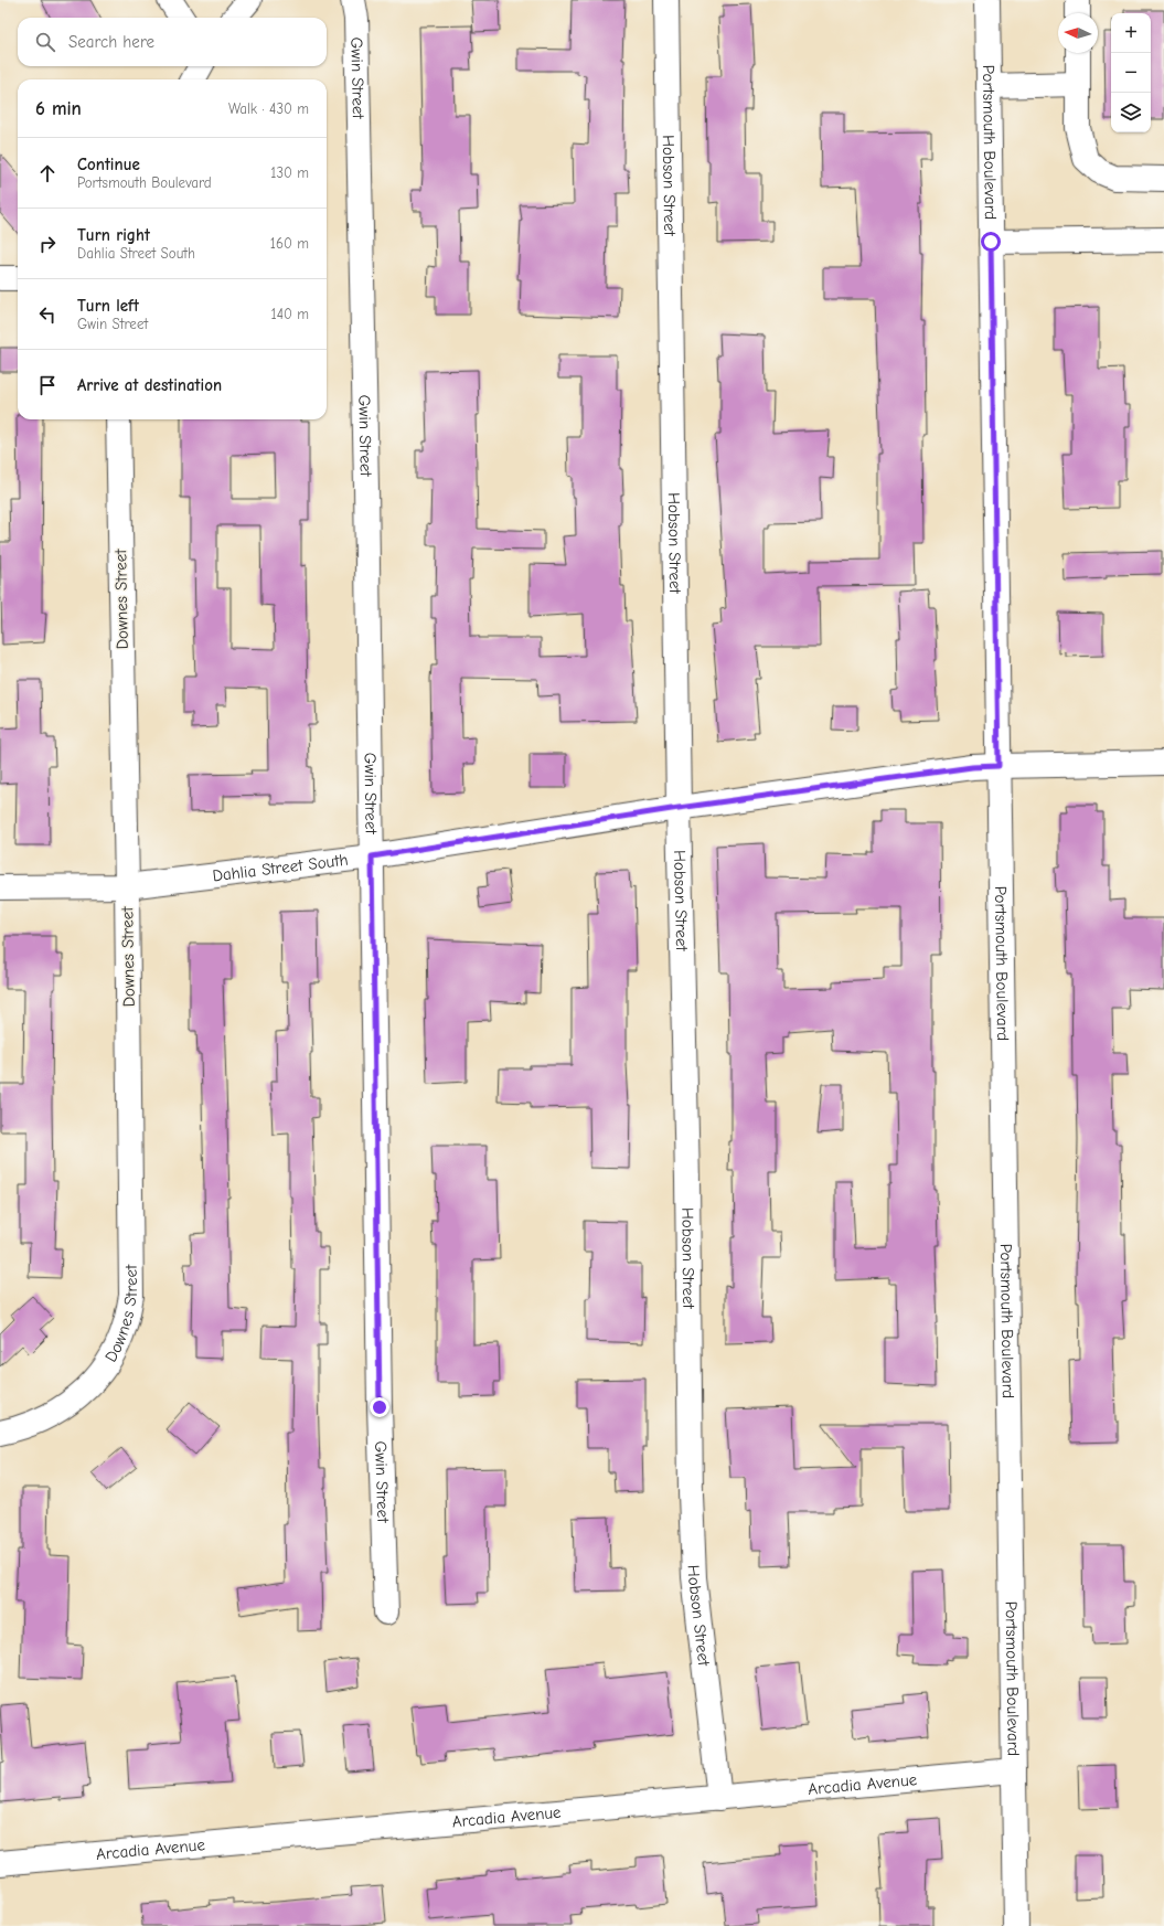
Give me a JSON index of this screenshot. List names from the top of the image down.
{
  "streets": {
    "street": [
      "Gwin Street",
      "Portsmouth Boulevard",
      "Hobson Street",
      "Downes Street",
      "Dahlia Street South",
      "Arcadia Avenue"
    ]
  },
  "crossings": [
    ["Gwin Street", "Dahlia Street South"],
    ["Portsmouth Boulevard", "Dahlia Street South"],
    ["Portsmouth Boulevard", "Arcadia Avenue"],
    ["Hobson Street", "Dahlia Street South"],
    ["Hobson Street", "Arcadia Avenue"],
    ["Downes Street", "Dahlia Street South"]
  ],
  "north": "left",
  "page": {
    "map_buttons": ["+", "−"],
    "search": "Search here",
    "heading": ["6 min", "Walk · 430 m"],
    "list": [
      ["Continue", "Portsmouth Boulevard", "130 m"],
      ["Turn right", "Dahlia Street South", "160 m"],
      ["Turn left", "Gwin Street", "140 m"],
      "Arrive at destination"
    ]
  }
}
